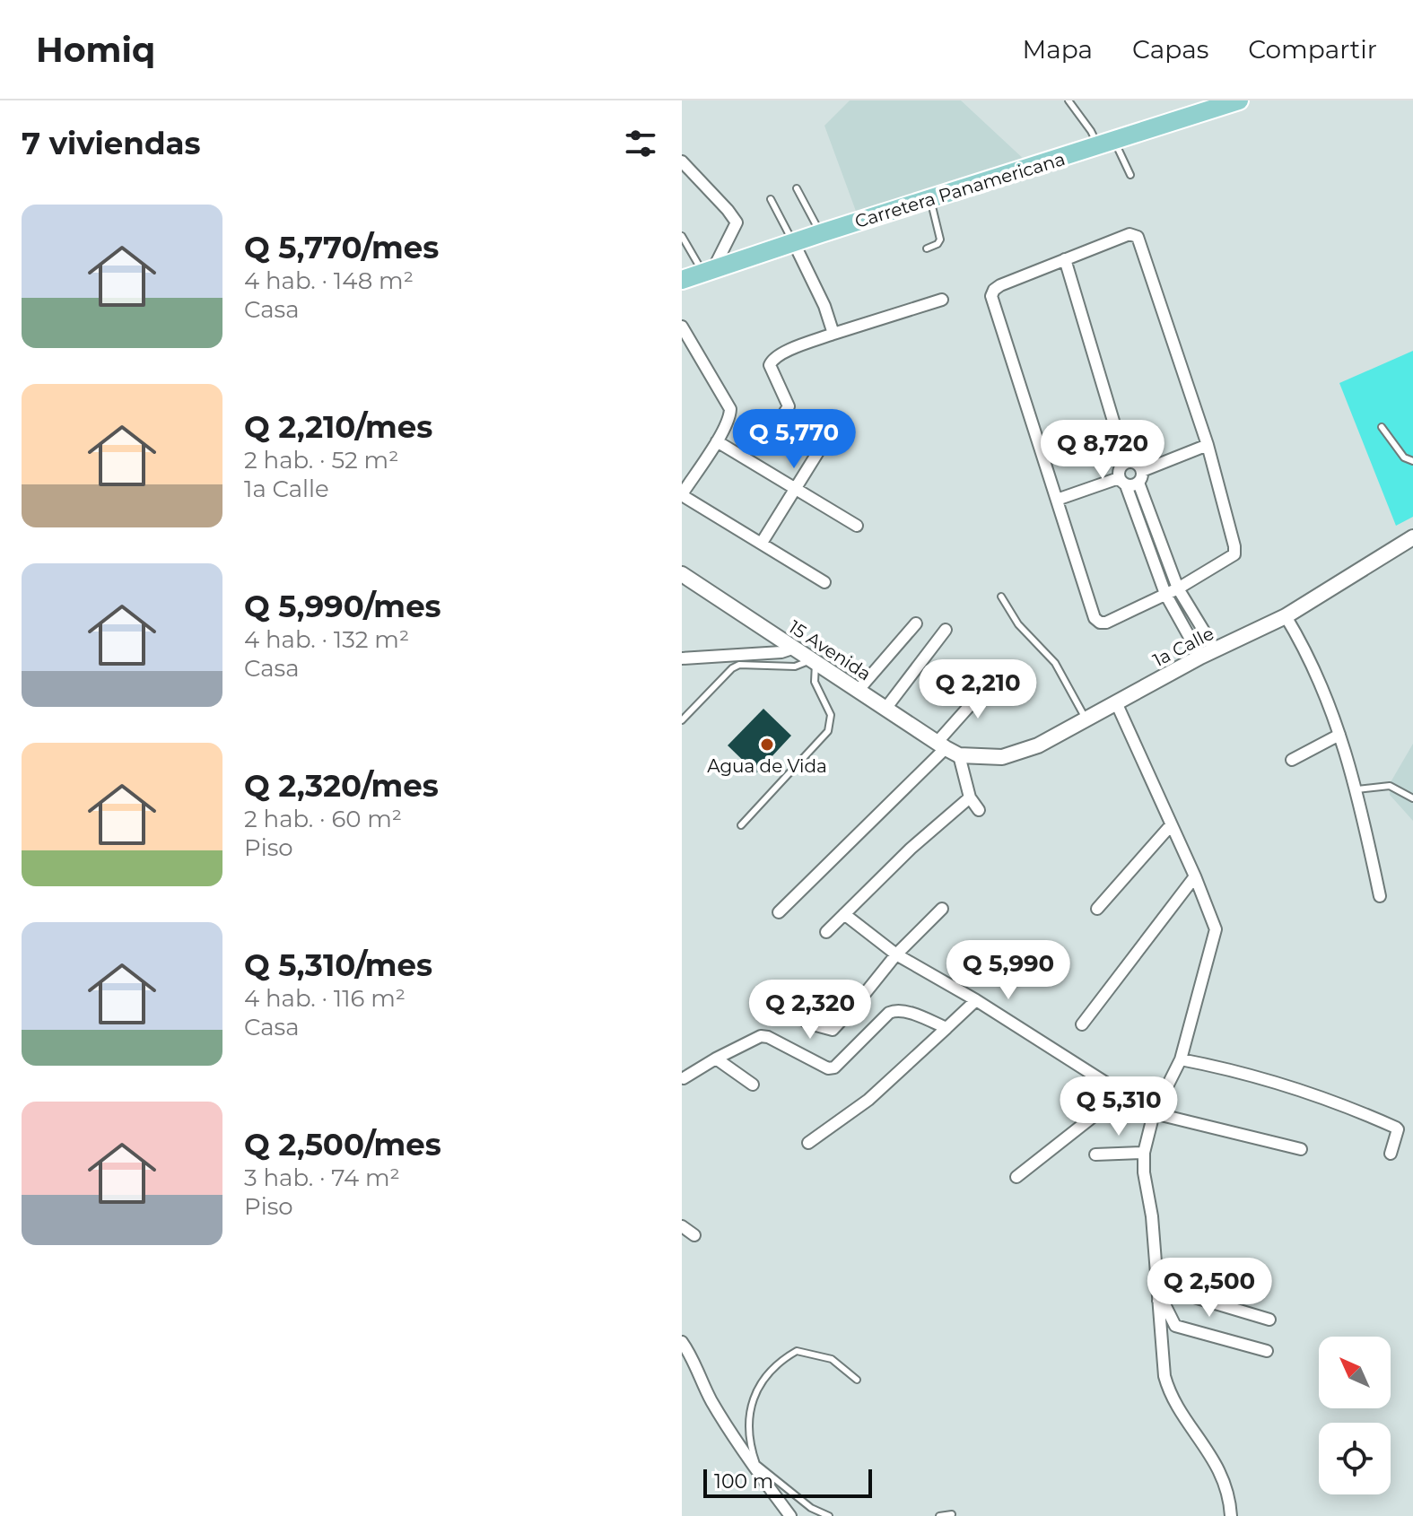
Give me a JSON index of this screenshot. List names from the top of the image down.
{
  "streets": {
    "main road": ["Carretera Panamericana"],
    "street": ["1a Calle", "15 Avenida"]
  },
  "crossings": [
    ["1a Calle", "15 Avenida"]
  ],
  "places": ["Agua de Vida"],
  "scale_bar": "100 m",
  "north": "top left",
  "page": {
    "header": "Homiq",
    "nav": ["Mapa", "Capas", "Compartir"],
    "heading": "7 viviendas",
    "list": [
      {
        "name": "Q 5,770/mes",
        "note": "4 hab. · 148 m² · Casa"
      },
      {
        "name": "Q 2,210/mes",
        "note": "2 hab. · 52 m² · 1a Calle"
      },
      {
        "name": "Q 5,990/mes",
        "note": "4 hab. · 132 m² · Casa"
      },
      {
        "name": "Q 2,320/mes",
        "note": "2 hab. · 60 m² · Piso"
      },
      {
        "name": "Q 5,310/mes",
        "note": "4 hab. · 116 m² · Casa"
      },
      {
        "name": "Q 2,500/mes",
        "note": "3 hab. · 74 m² · Piso"
      }
    ],
    "price": [
      "Q 5,770",
      "Q 8,720",
      "Q 2,210",
      "Q 5,990",
      "Q 2,320",
      "Q 5,310",
      "Q 2,500"
    ],
    "scale": "100 m"
  }
}
